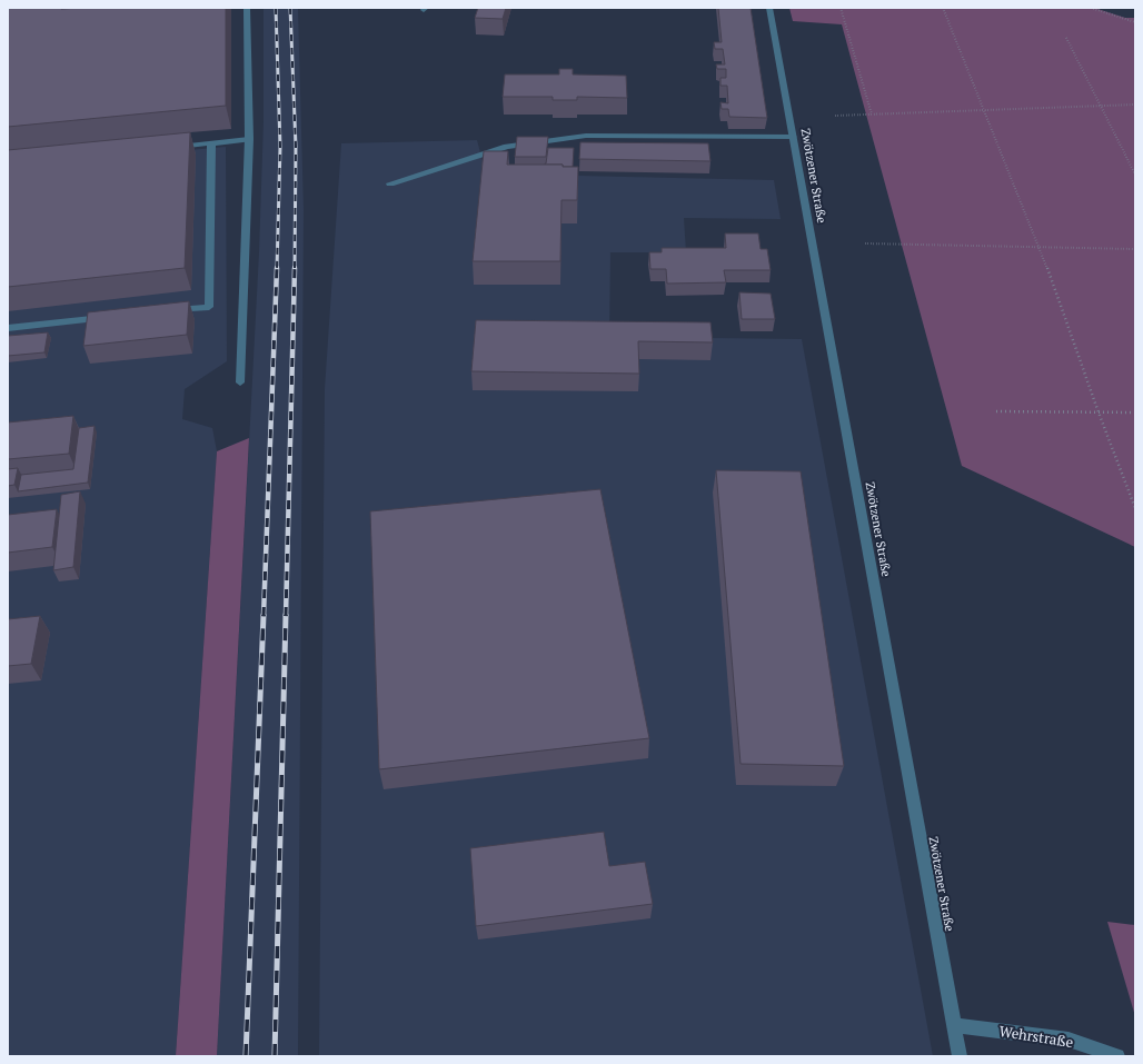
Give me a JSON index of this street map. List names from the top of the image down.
{
  "streets": {
    "street": ["Zwötzener Straße", "Wehrstraße"]
  },
  "crossings": [
    ["Zwötzener Straße", "Wehrstraße"]
  ]
}
